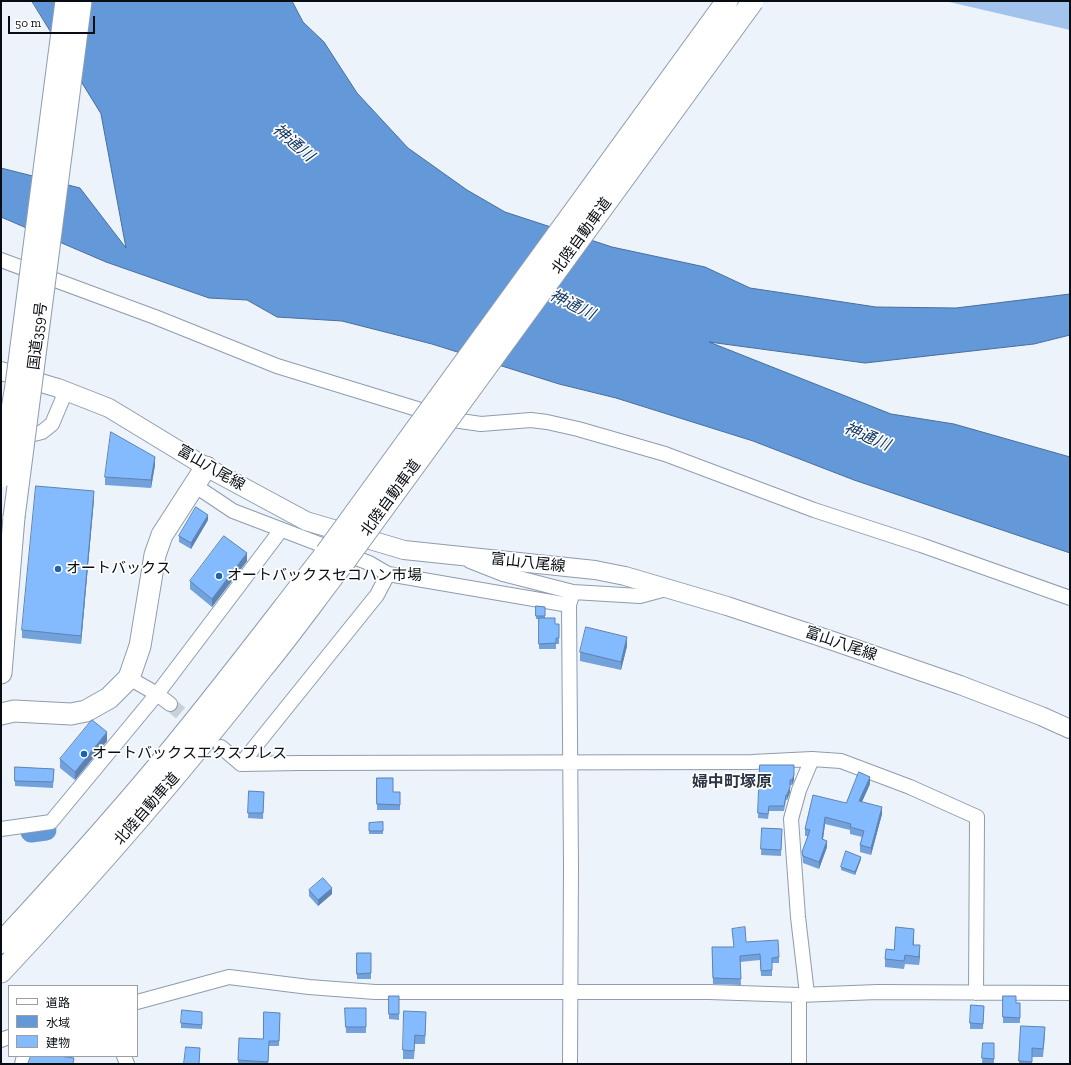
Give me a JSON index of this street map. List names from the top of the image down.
{
  "streets": {
    "highway": ["北陸自動車道", "国道359号"],
    "main road": ["富山八尾線"]
  },
  "districts": ["婦中町塚原"],
  "water": ["神通川"],
  "places": ["オートバックス", "オートバックスセコハン市場", "オートバックスエクスプレス"],
  "legend": ["道路", "水域", "建物"],
  "scale_bar": "50 m"
}
